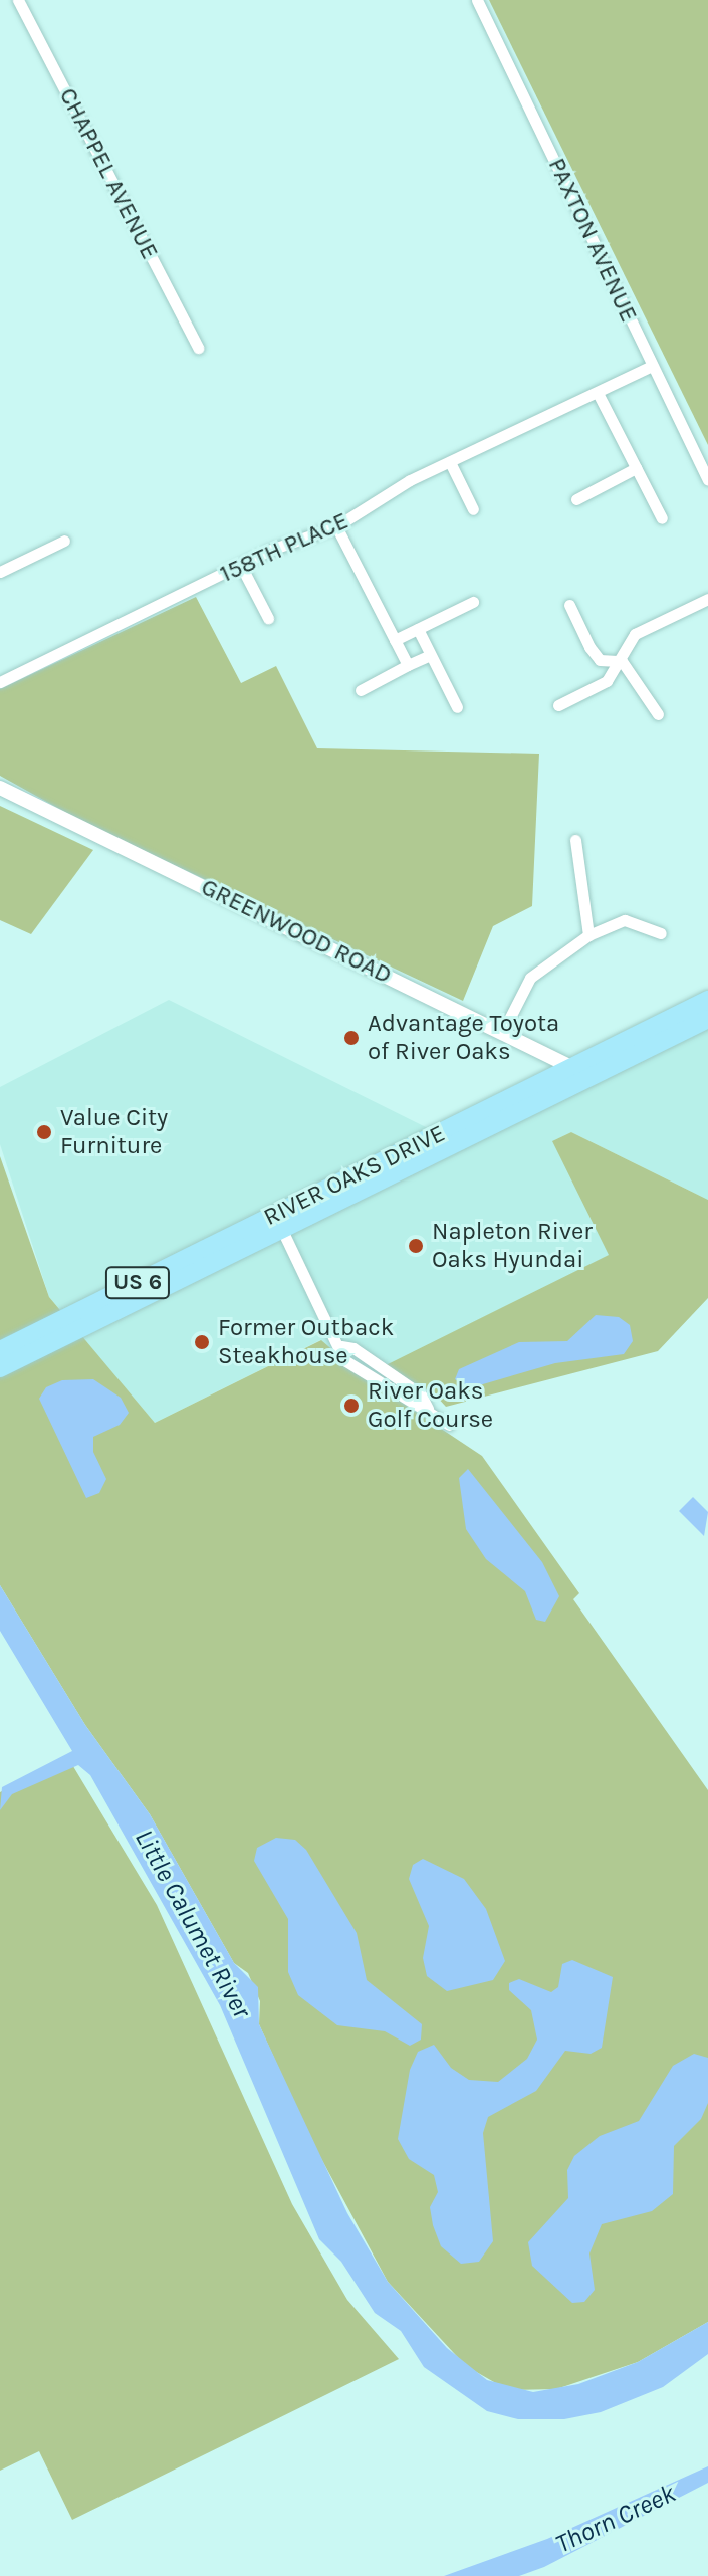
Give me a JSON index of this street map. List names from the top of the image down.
{
  "streets": {
    "main road": ["RIVER OAKS DRIVE", "US 6"],
    "street": [
      "CHAPPEL AVENUE",
      "PAXTON AVENUE",
      "158TH PLACE",
      "GREENWOOD ROAD"
    ]
  },
  "crossings": [
    ["PAXTON AVENUE", "158TH PLACE"],
    ["GREENWOOD ROAD", "RIVER OAKS DRIVE"]
  ],
  "water": ["Little Calumet River", "Thorn Creek"],
  "places": [
    "Advantage Toyota of River Oaks",
    "Value City Furniture",
    "Napleton River Oaks Hyundai",
    "Former Outback Steakhouse",
    "River Oaks Golf Course"
  ]
}
